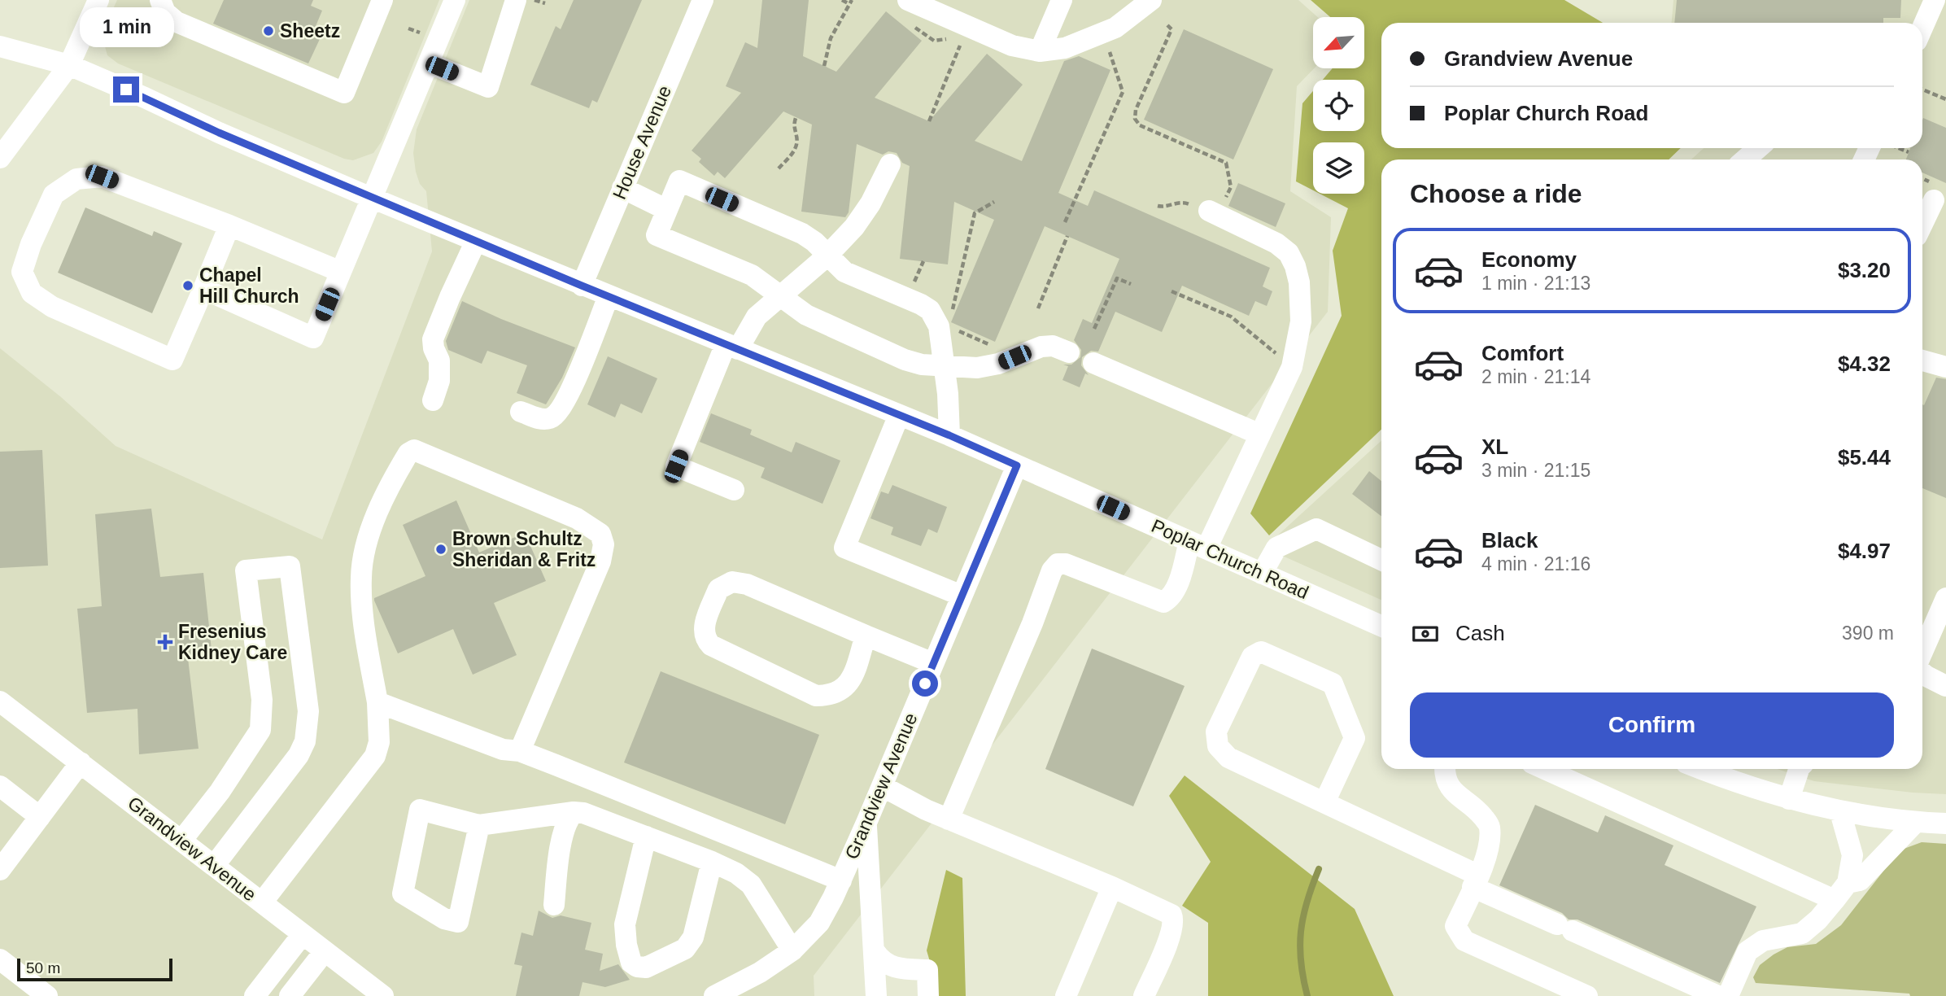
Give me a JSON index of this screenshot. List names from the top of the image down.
{
  "streets": {
    "street": ["House Avenue", "Poplar Church Road", "Grandview Avenue"]
  },
  "crossings": [
    ["House Avenue", "Poplar Church Road"],
    ["Poplar Church Road", "Grandview Avenue"]
  ],
  "places": {
    "other": ["Sheetz", "Chapel Hill Church", "Brown Schultz Sheridan & Fritz"],
    "health": ["Fresenius Kidney Care"]
  },
  "scale_bar": "50 m",
  "north": "bottom left",
  "page": {
    "bubble": "1 min",
    "banner": ["Grandview Avenue", "Poplar Church Road"],
    "heading": "Choose a ride",
    "list": [
      {
        "name": "Economy",
        "note": "1 min · 21:13",
        "value": "$3.20"
      },
      {
        "name": "Comfort",
        "note": "2 min · 21:14",
        "value": "$4.32"
      },
      {
        "name": "XL",
        "note": "3 min · 21:15",
        "value": "$5.44"
      },
      {
        "name": "Black",
        "note": "4 min · 21:16",
        "value": "$4.97"
      }
    ],
    "pay": ["Cash", "390 m"],
    "buttons": "Confirm",
    "scale": "50 m"
  }
}
